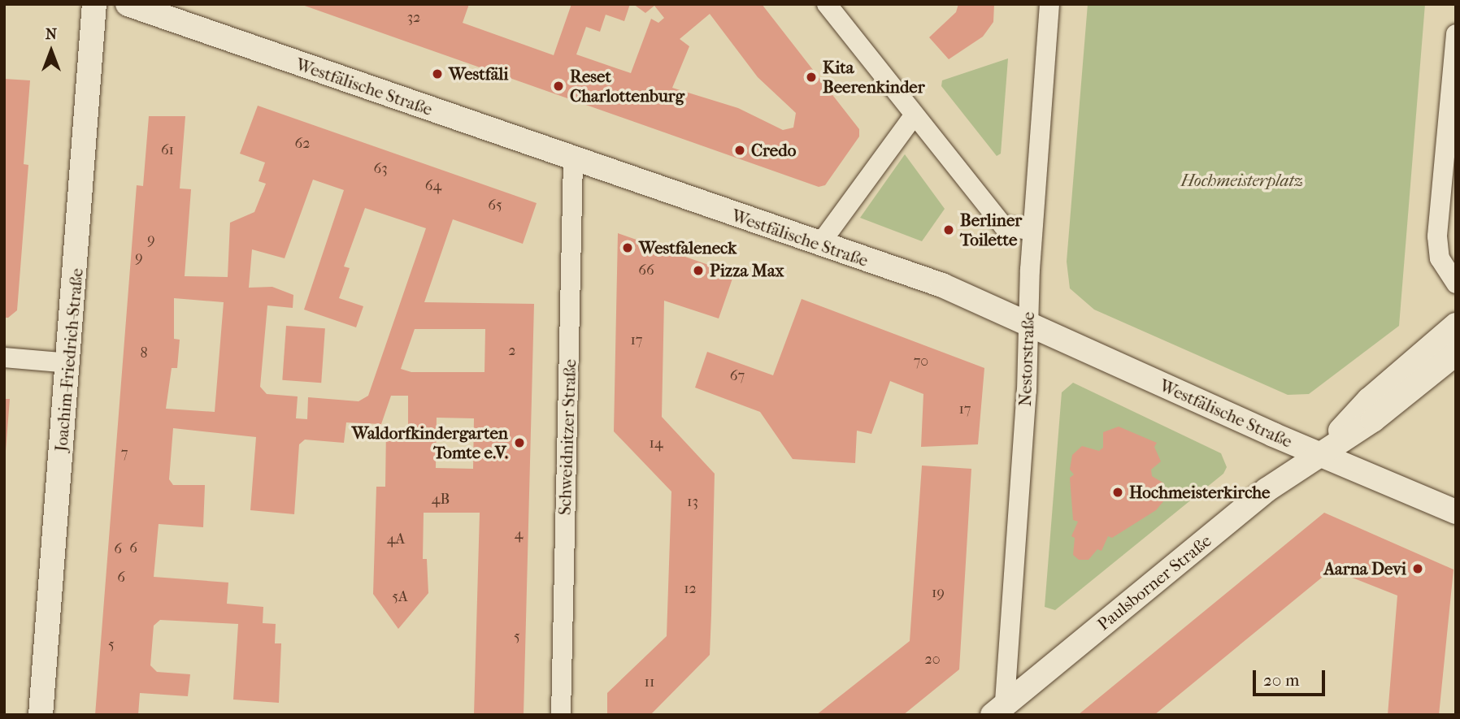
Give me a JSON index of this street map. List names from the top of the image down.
{
  "streets": {
    "street": [
      "Westfälische Straße",
      "Nestorstraße",
      "Joachim-Friedrich-Straße",
      "Schweidnitzer Straße",
      "Paulsborner Straße"
    ]
  },
  "crossings": [
    ["Westfälische Straße", "Nestorstraße"],
    ["Westfälische Straße", "Schweidnitzer Straße"],
    ["Westfälische Straße", "Paulsborner Straße"],
    ["Nestorstraße", "Paulsborner Straße"]
  ],
  "parks": ["Hochmeisterplatz"],
  "places": [
    "Westfäli",
    "Kita Beerenkinder",
    "Reset Charlottenburg",
    "Credo",
    "Berliner Toilette",
    "Westfaleneck",
    "Pizza Max",
    "Waldorfkindergarten Tomte e.V.",
    "Hochmeisterkirche",
    "Aarna Devi"
  ],
  "house_numbers": [
    "32",
    "62",
    "61",
    "63",
    "64",
    "65",
    "9",
    "9",
    "66",
    "17",
    "2",
    "8",
    "70",
    "67",
    "17",
    "14",
    "7",
    "4B",
    "13",
    "4",
    "4A",
    "6",
    "6",
    "6",
    "12",
    "19",
    "5A",
    "5",
    "5",
    "20",
    "11"
  ],
  "scale_bar": "20 m",
  "north": "top"
}
